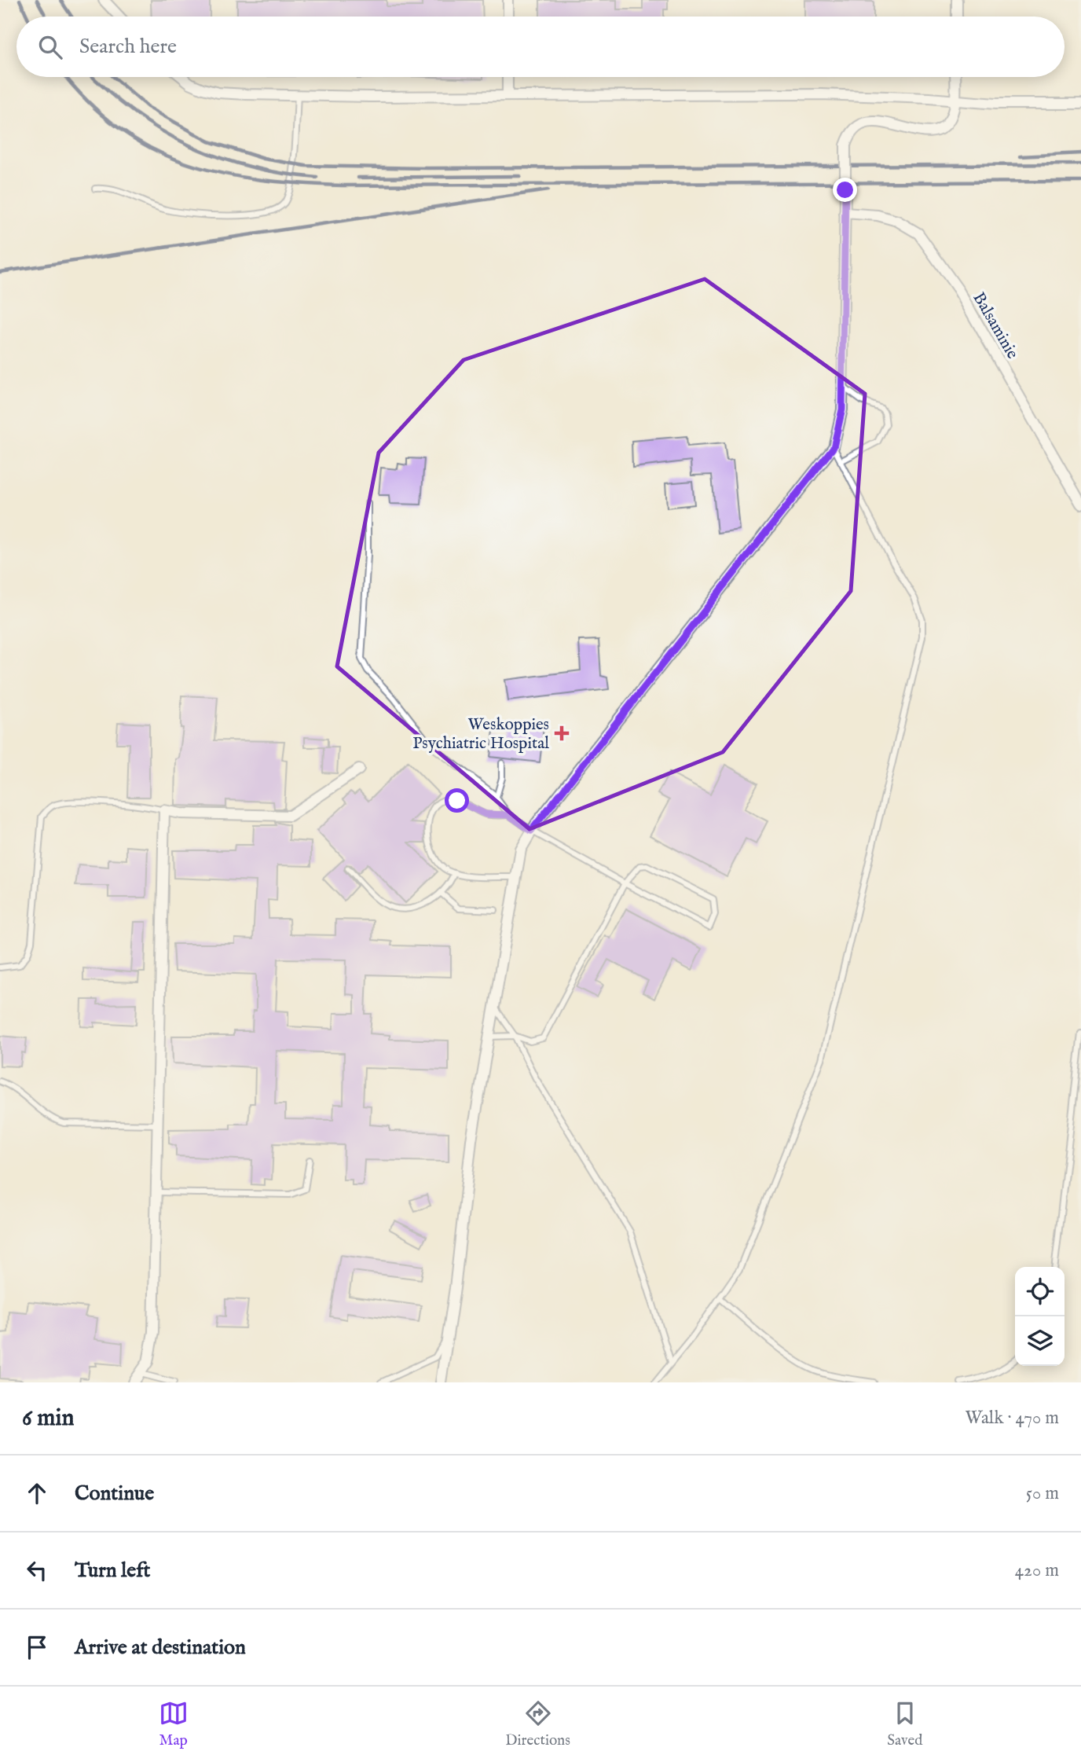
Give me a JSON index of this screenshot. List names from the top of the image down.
{
  "streets": {
    "street": ["Balsaminie"]
  },
  "places": {
    "health": ["Weskoppies Psychiatric Hospital"]
  },
  "page": {
    "search": "Search here",
    "heading": ["6 min", "Walk · 470 m"],
    "list": [
      ["Continue", "50 m"],
      ["Turn left", "420 m"],
      "Arrive at destination"
    ],
    "nav": ["Map", "Directions", "Saved"]
  }
}
